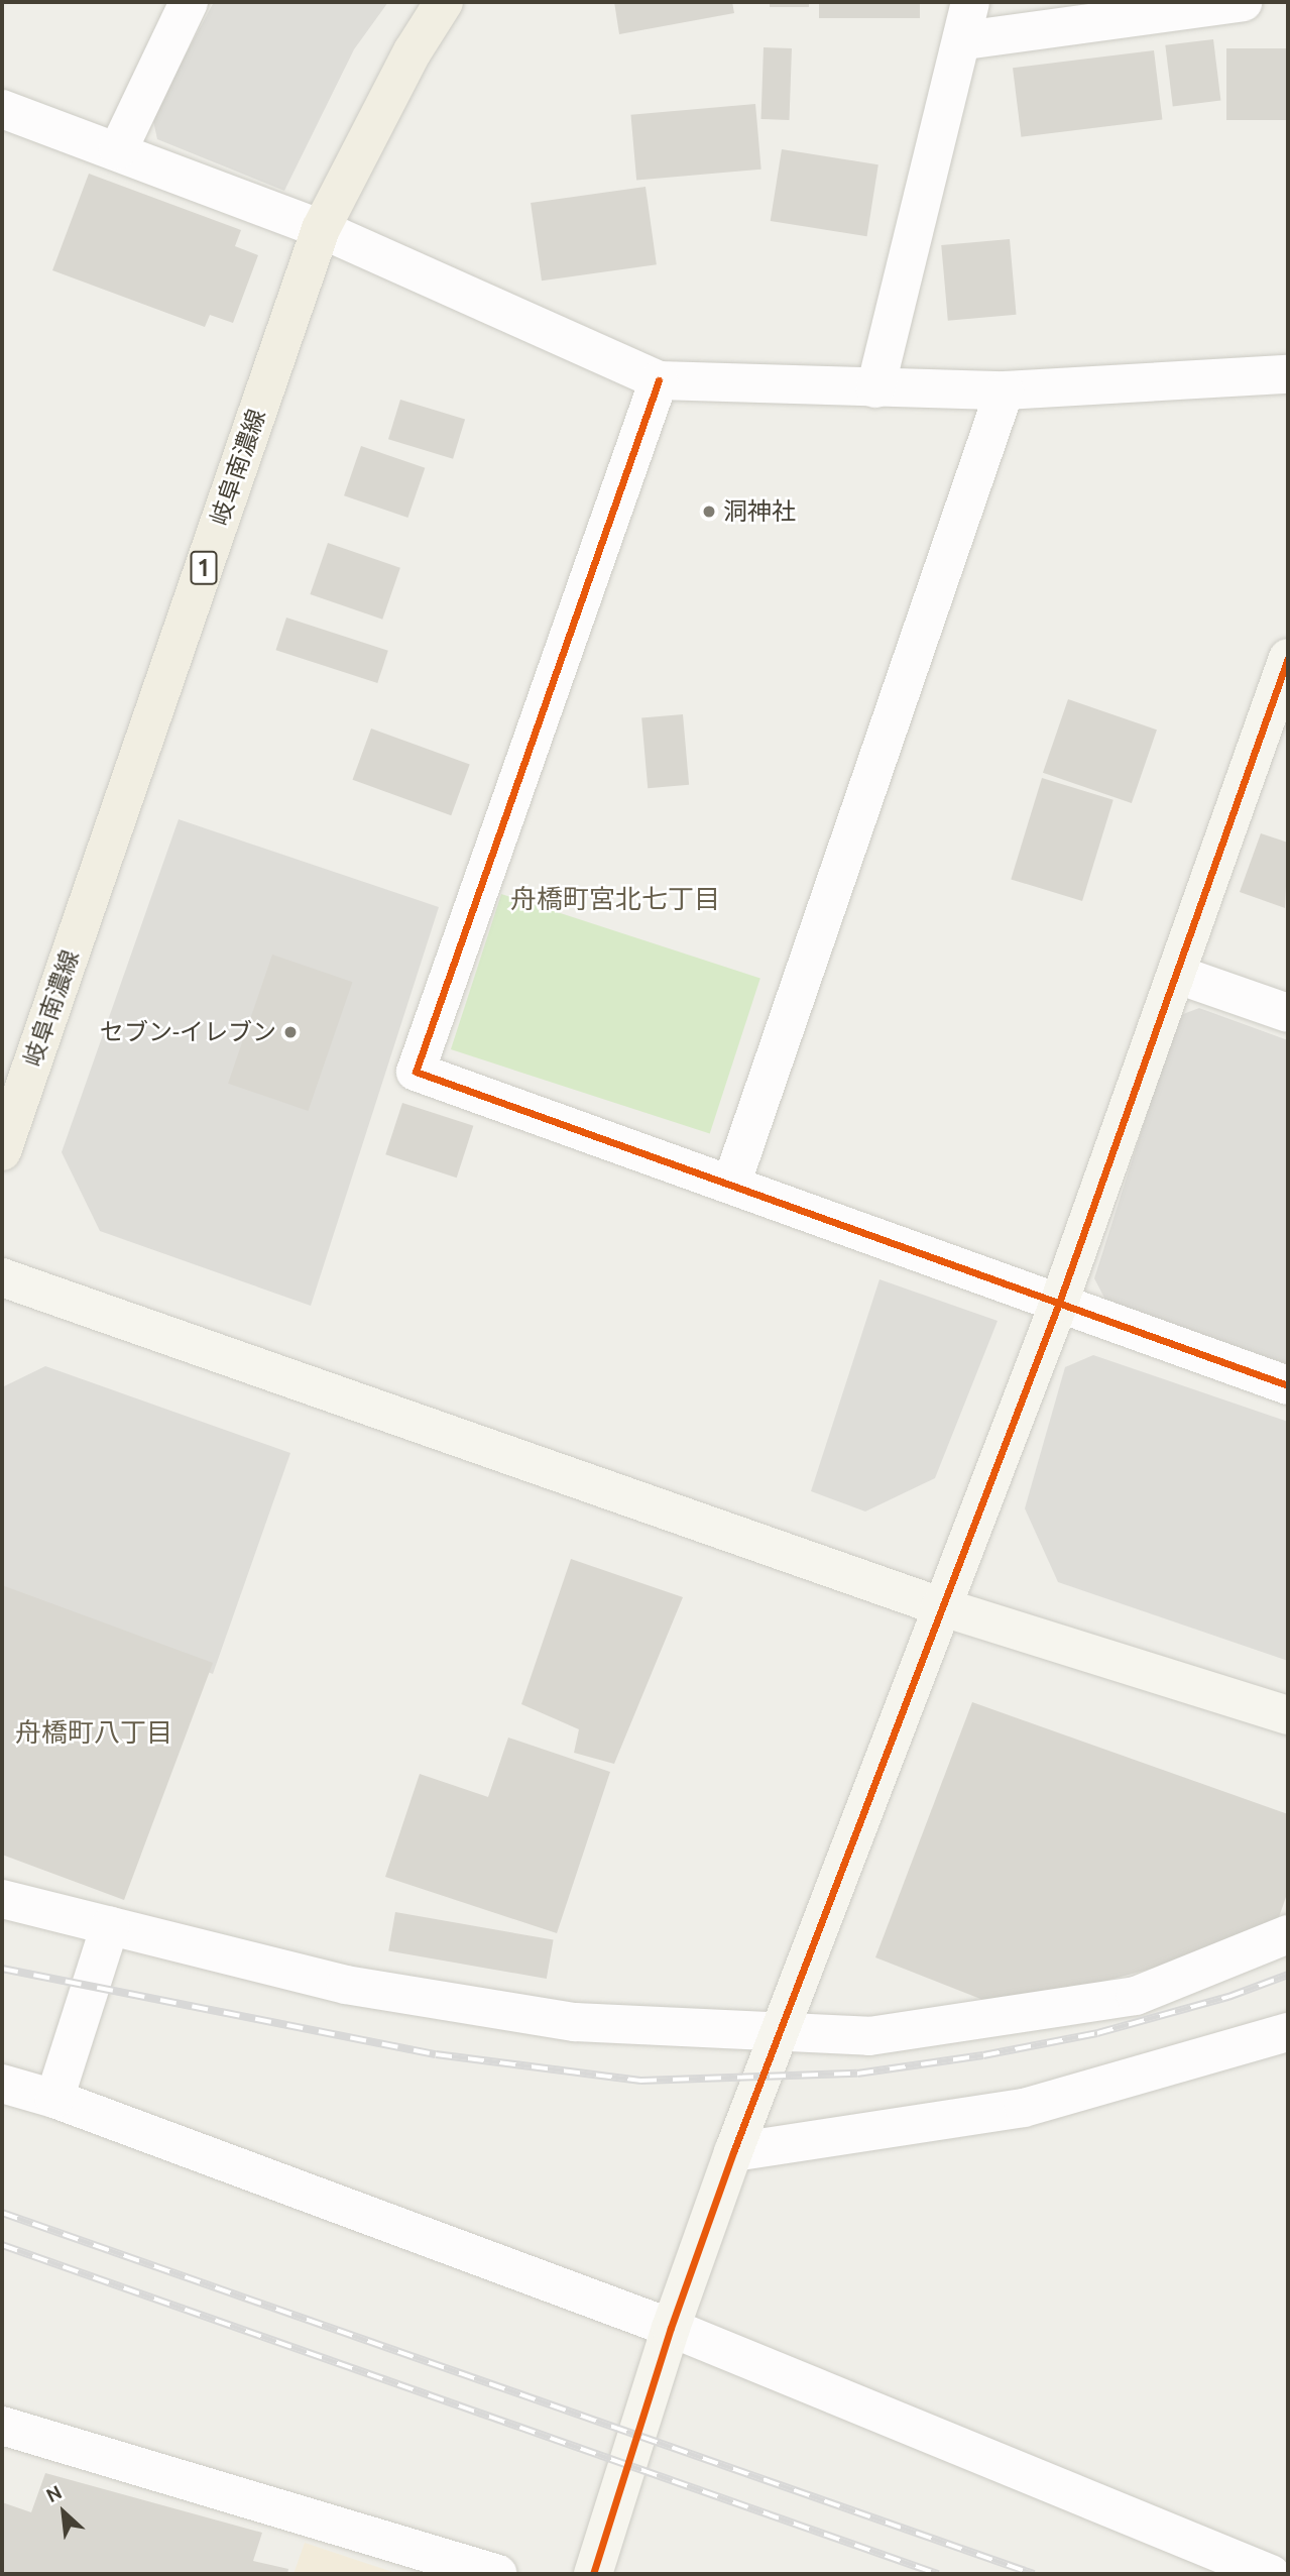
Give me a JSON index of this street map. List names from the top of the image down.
{
  "streets": {
    "main road": ["岐阜南濃線", "1"]
  },
  "districts": ["舟橋町宮北七丁目", "舟橋町八丁目"],
  "places": ["洞神社", "セブン-イレブン"],
  "north": "top left"
}
